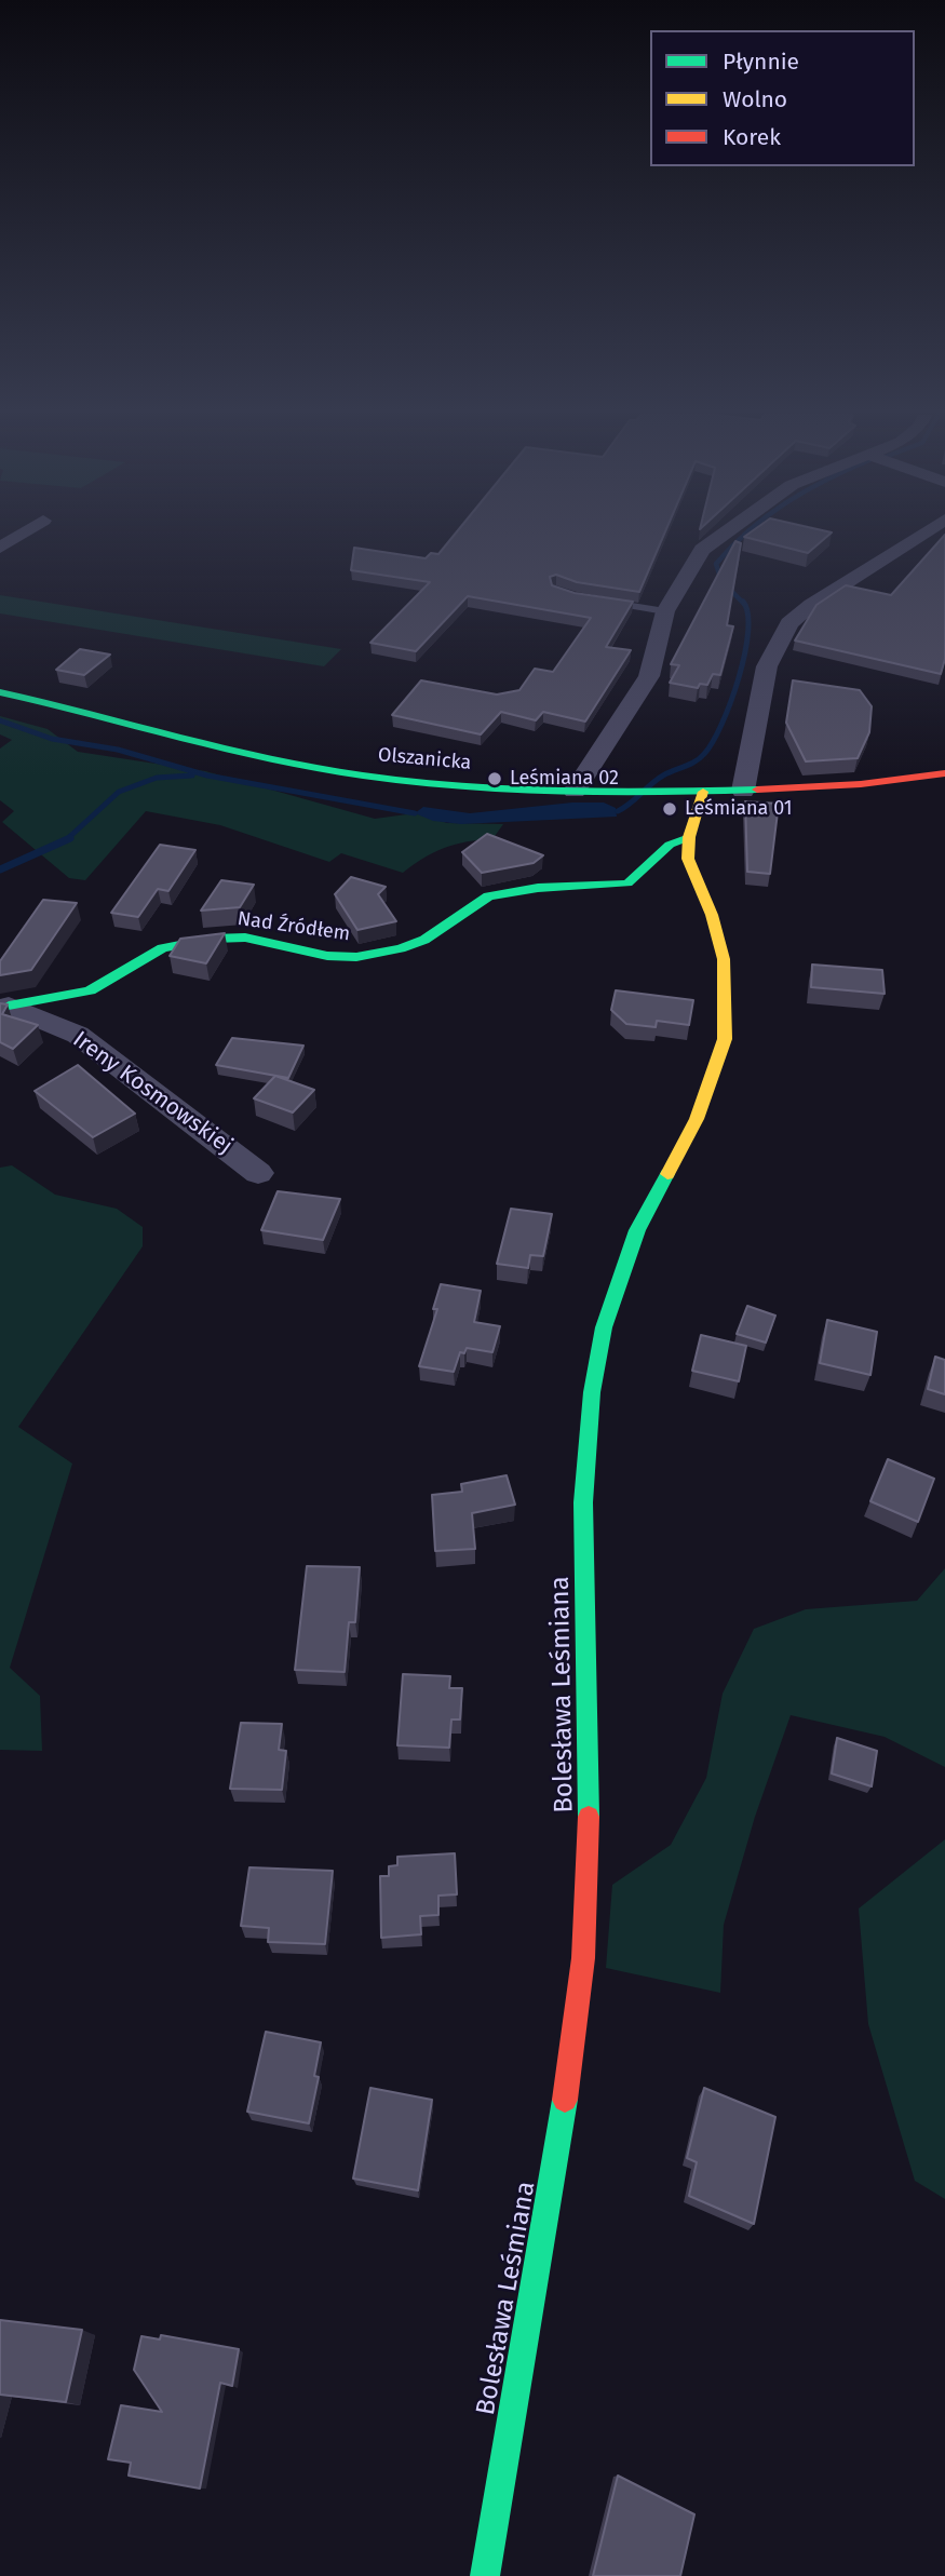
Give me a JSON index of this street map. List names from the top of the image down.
{
  "streets": {
    "street": [
      "Olszanicka",
      "Nad Źródłem",
      "Ireny Kosmowskiej",
      "Bolesława Leśmiana"
    ]
  },
  "crossings": [
    ["Nad Źródłem", "Ireny Kosmowskiej"],
    ["Nad Źródłem", "Bolesława Leśmiana"]
  ],
  "places": ["Leśmiana 02", "Leśmiana 01"],
  "legend": ["Płynnie", "Wolno", "Korek"]
}
